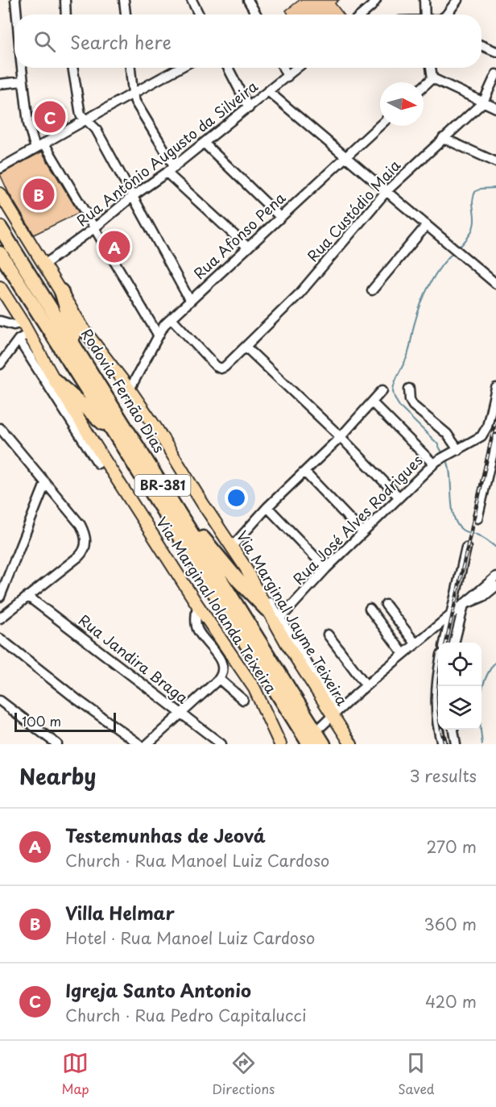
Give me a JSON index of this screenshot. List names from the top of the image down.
{
  "streets": {
    "highway": ["Rodovia Fernão Dias", "BR-381"],
    "main road": ["Via Marginal Iolanda Teixeira", "Via Marginal Jayme Teixeira"],
    "street": [
      "Rua Antônio Augusto da Silveira",
      "Rua Custódio Maia",
      "Rua Afonso Pena",
      "Rua José Alves Rodrigues",
      "Rua Jandira Braga"
    ]
  },
  "crossings": [
    ["Rua Antônio Augusto da Silveira", "Via Marginal Jayme Teixeira"],
    ["Rua Custódio Maia", "Rua Afonso Pena"],
    ["Rua Afonso Pena", "Via Marginal Jayme Teixeira"]
  ],
  "scale_bar": "100 m",
  "north": "right",
  "page": {
    "search": "Search here",
    "pins": ["C", "B", "A"],
    "scale": "100 m",
    "heading": ["Nearby", "3 results"],
    "list": [
      {
        "mark": "A",
        "name": "Testemunhas de Jeová",
        "note": "Church · Rua Manoel Luiz Cardoso",
        "value": "270 m"
      },
      {
        "mark": "B",
        "name": "Villa Helmar",
        "note": "Hotel · Rua Manoel Luiz Cardoso",
        "value": "360 m"
      },
      {
        "mark": "C",
        "name": "Igreja Santo Antonio",
        "note": "Church · Rua Pedro Capitalucci",
        "value": "420 m"
      }
    ],
    "nav": ["Map", "Directions", "Saved"]
  }
}
